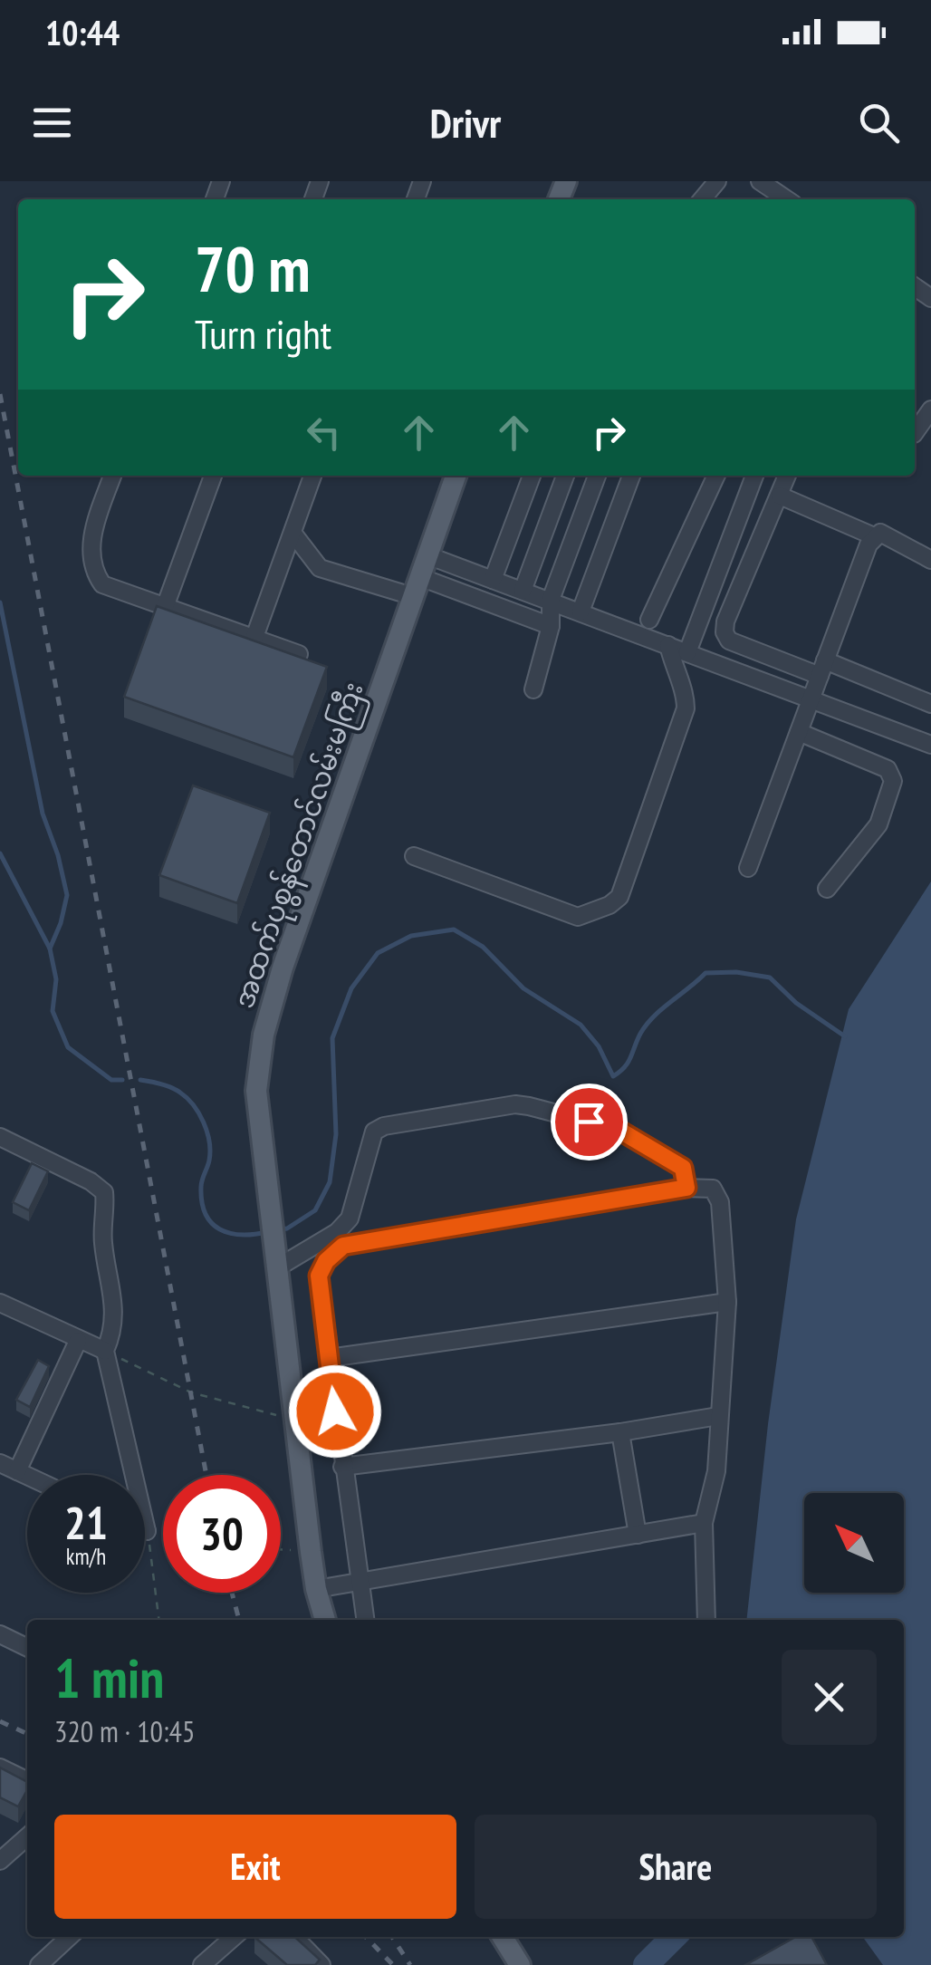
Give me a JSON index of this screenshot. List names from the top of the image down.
{
  "streets": {
    "main road": ["အထက်ပုစွန်တောင်လမ်းမကြီး"]
  },
  "north": "top left",
  "page": {
    "status": "10:44",
    "header": "Drivr",
    "turn": ["70 m", "Turn right"],
    "speed": "21 km/h",
    "limit": "30",
    "heading": ["1 min", "320 m · 10:45"],
    "buttons": ["Exit", "Share"]
  }
}
